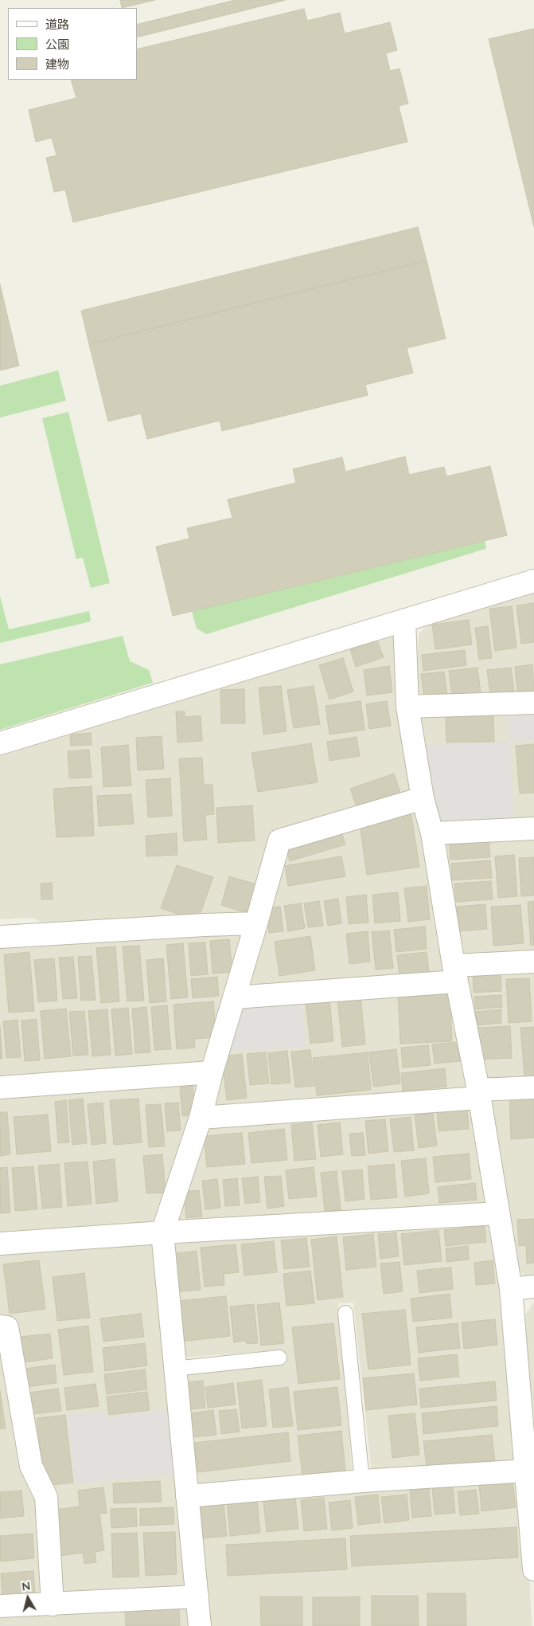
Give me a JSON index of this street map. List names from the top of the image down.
{
  "legend": ["道路", "公園", "建物"],
  "north": "top"
}
